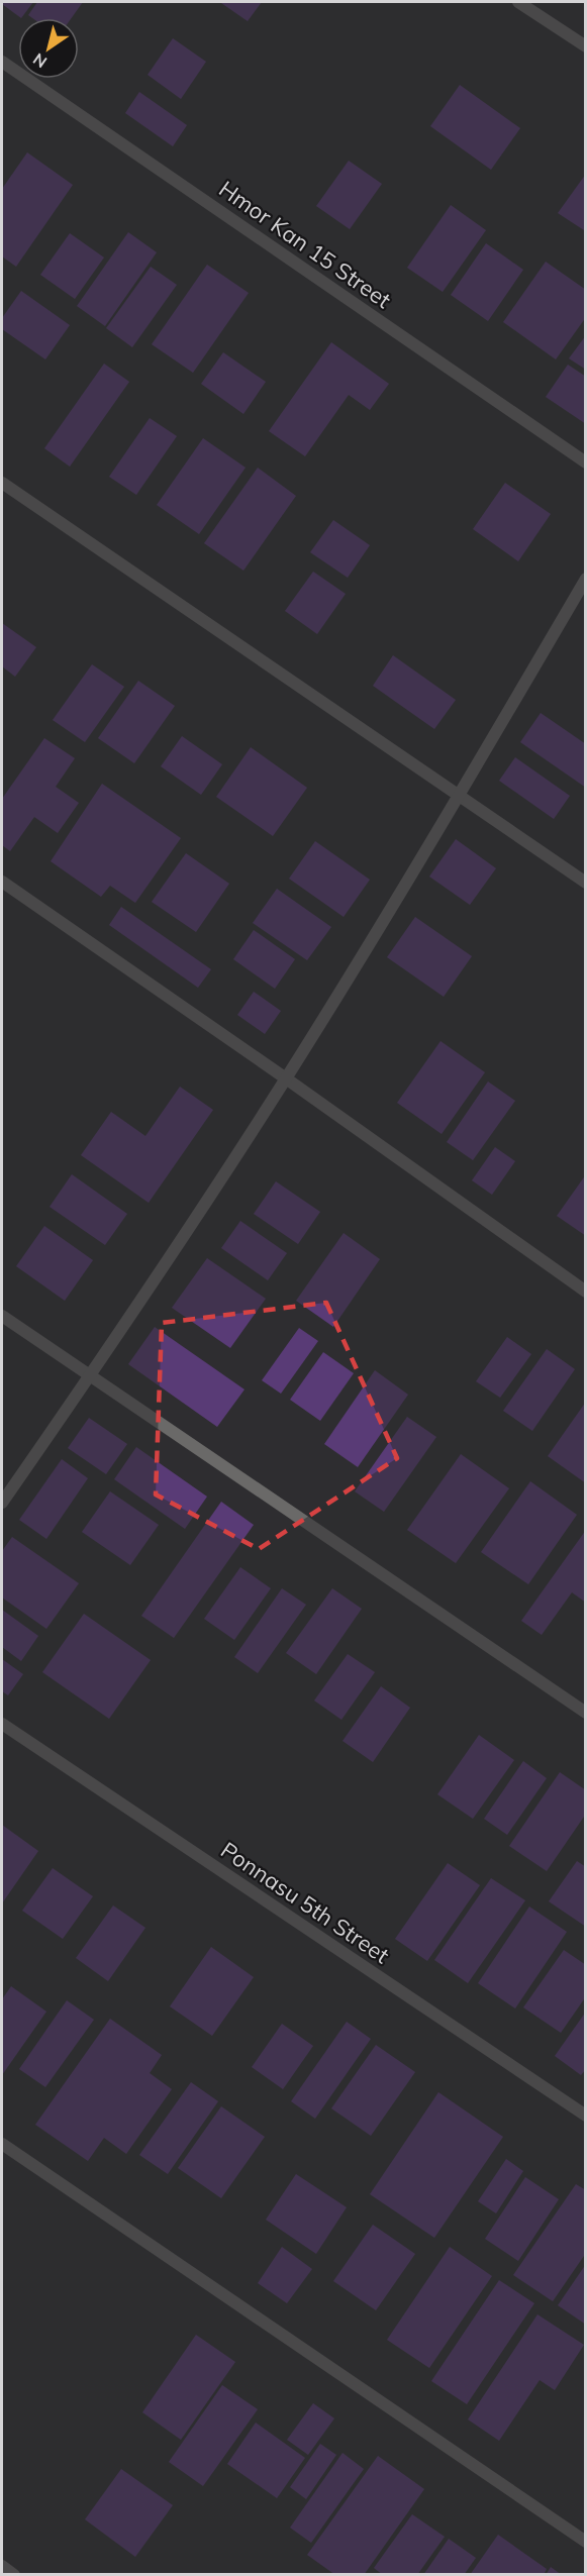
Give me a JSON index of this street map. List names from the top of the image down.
{
  "streets": {
    "street": ["Hmor Kan 15 Street", "Ponnasu 5th Street"]
  },
  "north": "bottom left"
}
